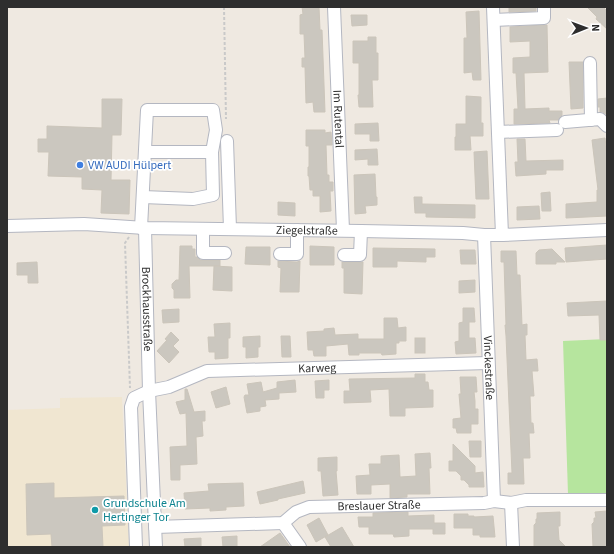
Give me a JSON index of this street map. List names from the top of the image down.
{
  "streets": {
    "street": [
      "Im Rutental",
      "Ziegelstraße",
      "Brockhausstraße",
      "Karweg",
      "Vinckestraße",
      "Breslauer Straße"
    ]
  },
  "crossings": [
    ["Im Rutental", "Ziegelstraße"],
    ["Ziegelstraße", "Brockhausstraße"],
    ["Ziegelstraße", "Vinckestraße"],
    ["Brockhausstraße", "Karweg"],
    ["Karweg", "Vinckestraße"],
    ["Vinckestraße", "Breslauer Straße"]
  ],
  "places": ["VW AUDI Hülpert", "Grundschule Am Hertinger Tor"],
  "north": "right"
}
